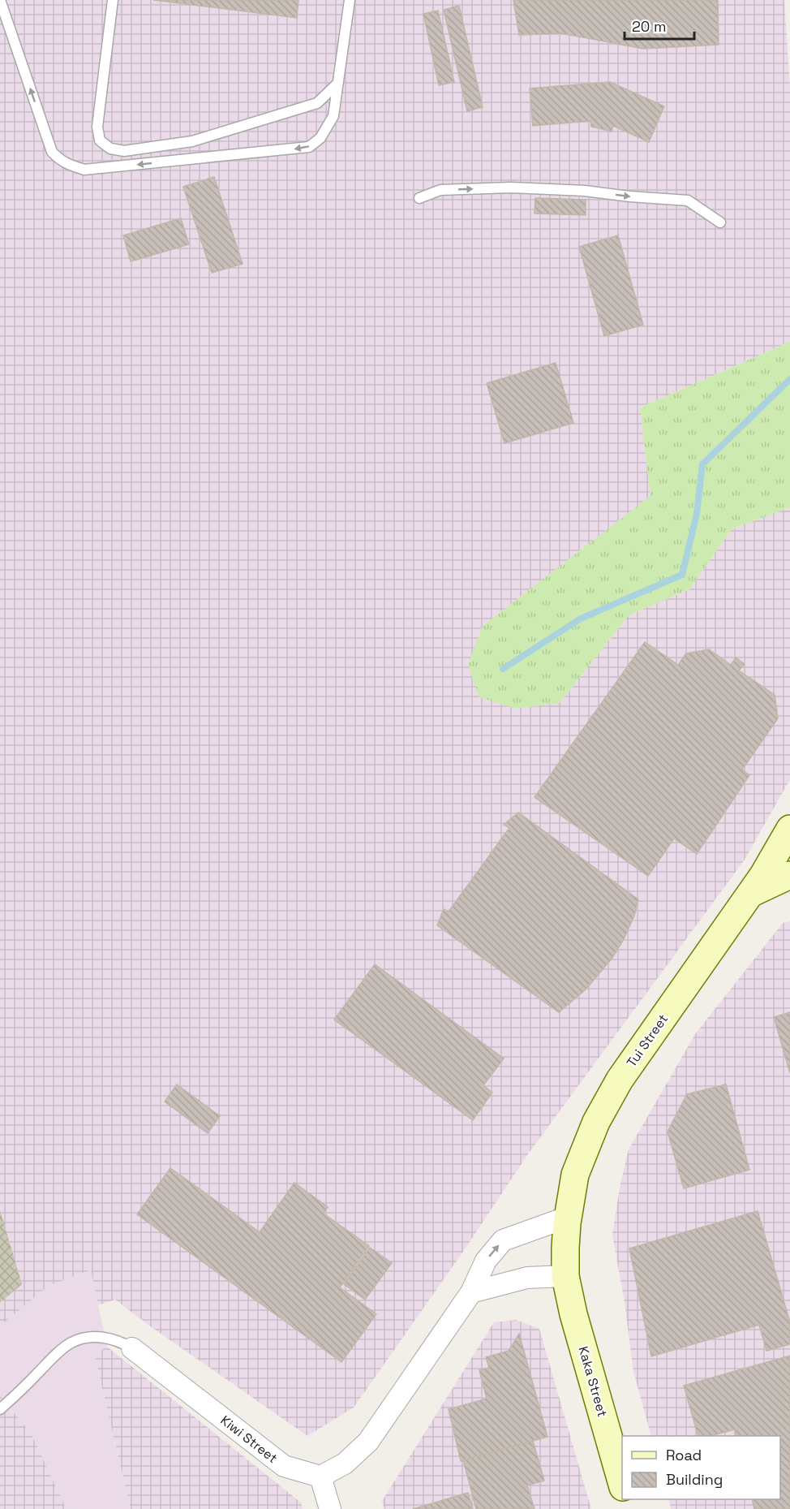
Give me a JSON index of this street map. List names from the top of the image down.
{
  "streets": {
    "main road": ["Tui Street", "Kaka Street"],
    "street": ["Kiwi Street"]
  },
  "crossings": [
    ["Tui Street", "Kaka Street"]
  ],
  "legend": ["Road", "Building"],
  "scale_bar": "20 m"
}
